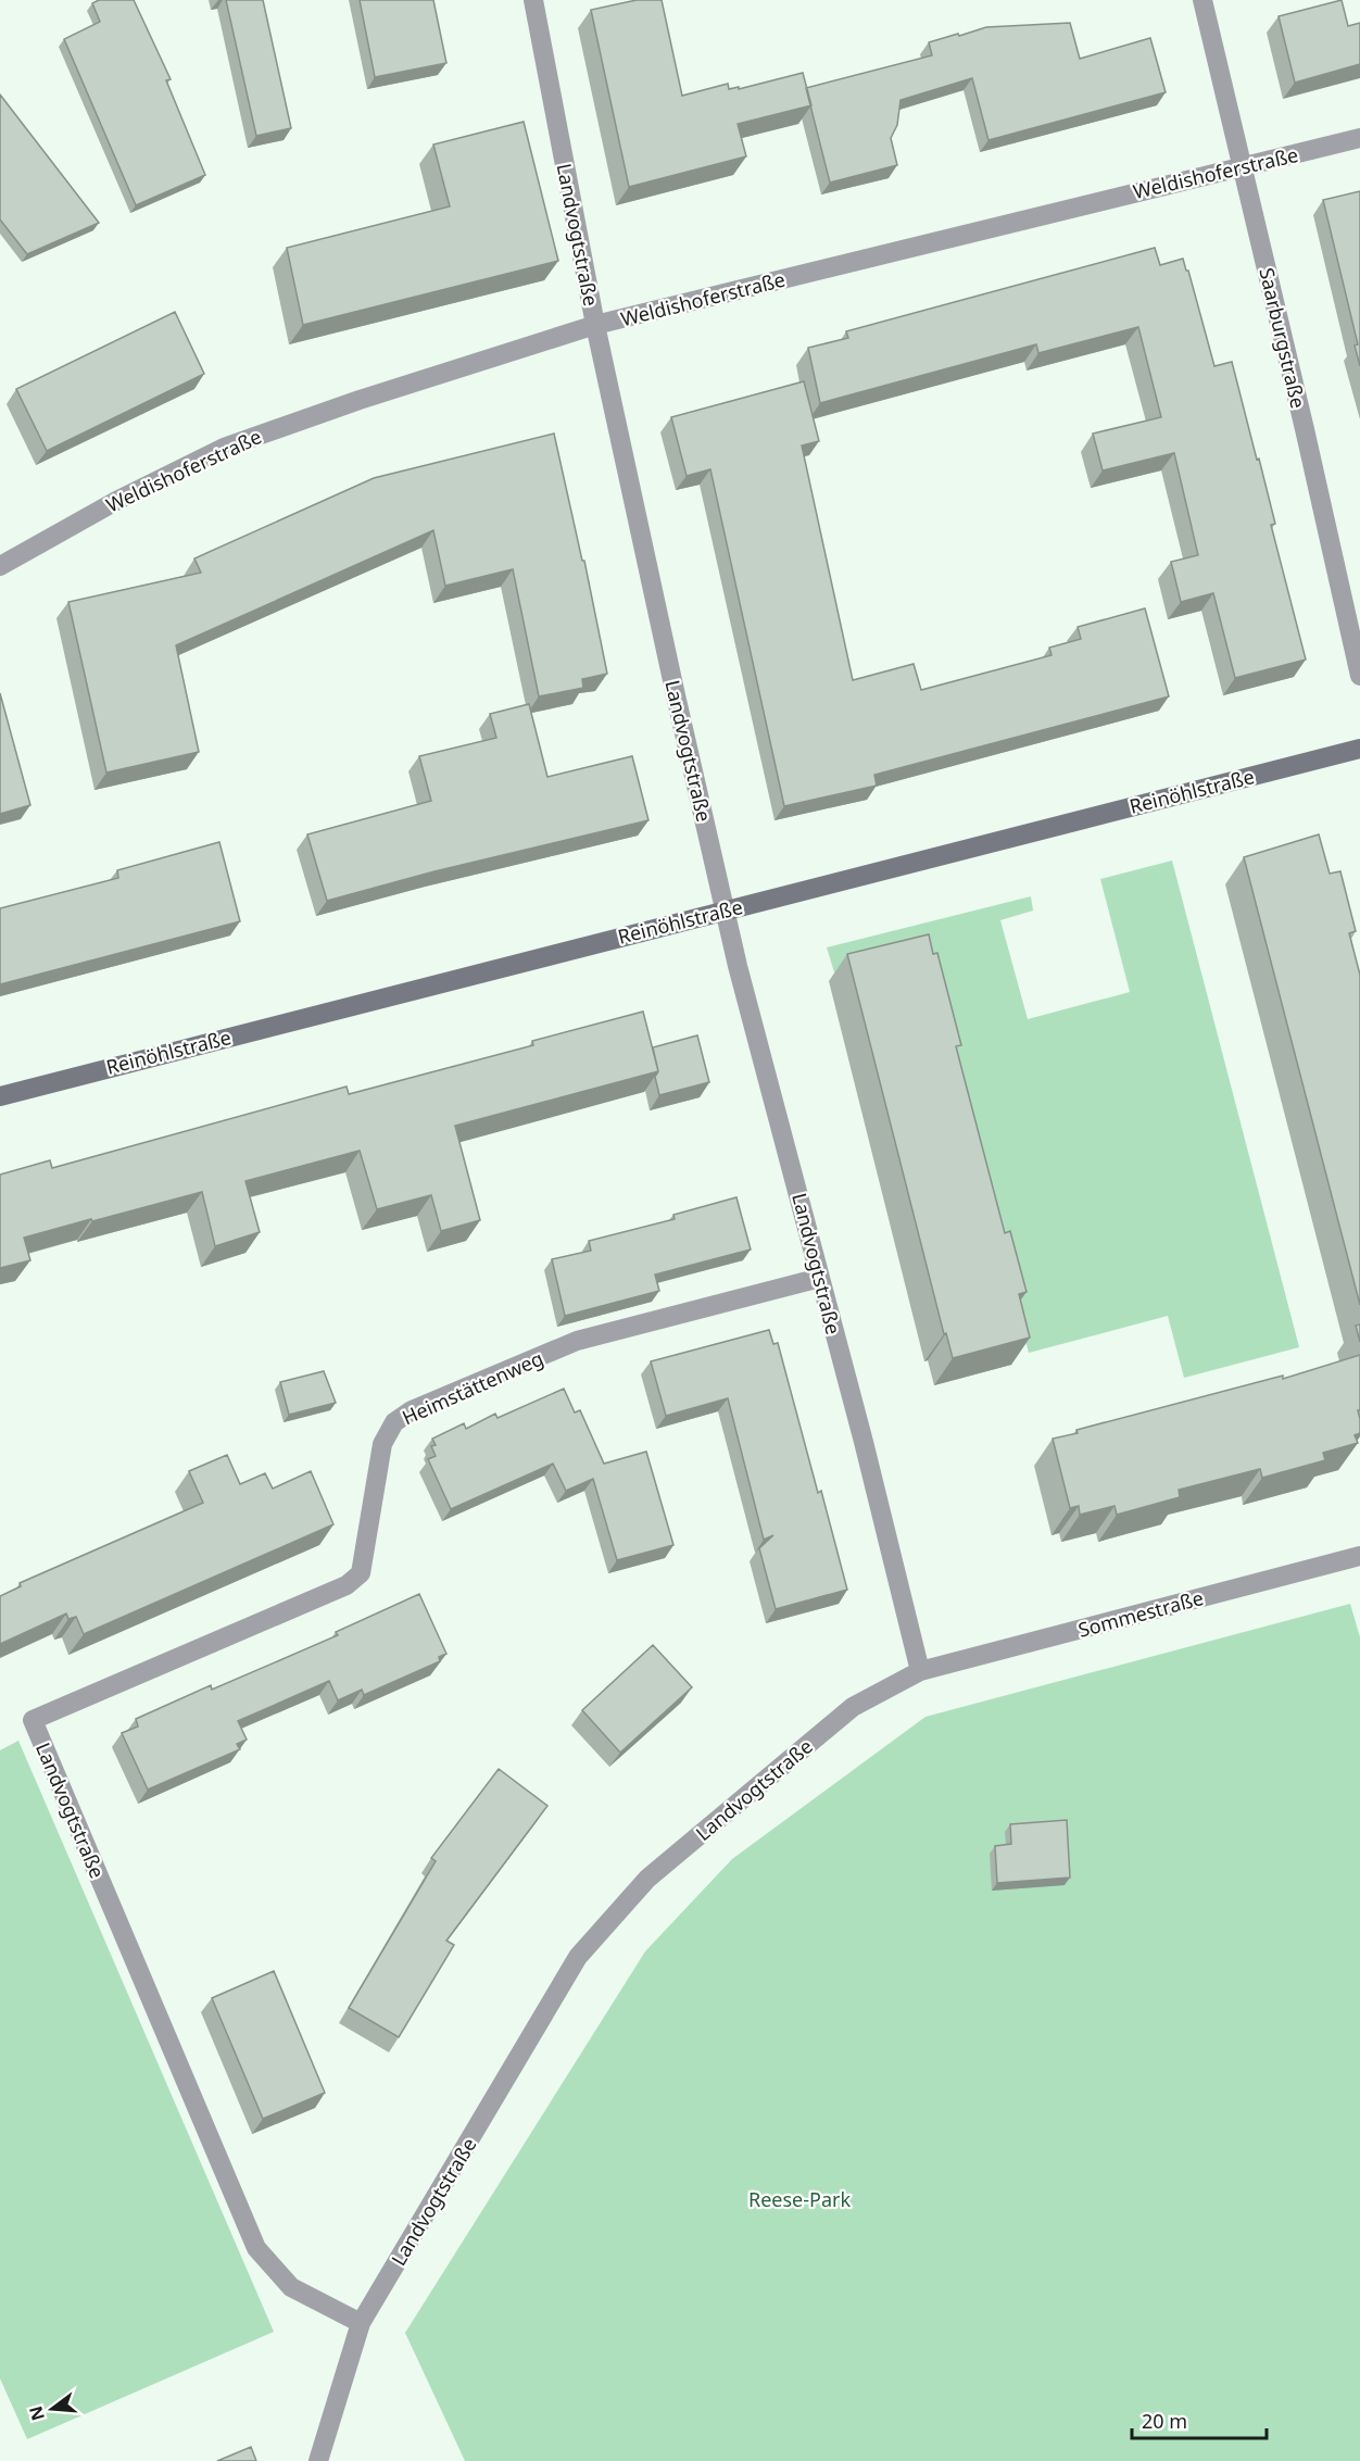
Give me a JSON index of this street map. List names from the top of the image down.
{
  "streets": {
    "street": [
      "Weldishoferstraße",
      "Landvogtstraße",
      "Saarburgstraße",
      "Reinöhlstraße",
      "Heimstättenweg",
      "Sommestraße"
    ]
  },
  "crossings": [
    ["Weldishoferstraße", "Landvogtstraße"],
    ["Weldishoferstraße", "Saarburgstraße"],
    ["Landvogtstraße", "Reinöhlstraße"],
    ["Landvogtstraße", "Heimstättenweg"],
    ["Landvogtstraße", "Sommestraße"]
  ],
  "parks": ["Reese-Park"],
  "scale_bar": "20 m",
  "north": "left"
}
